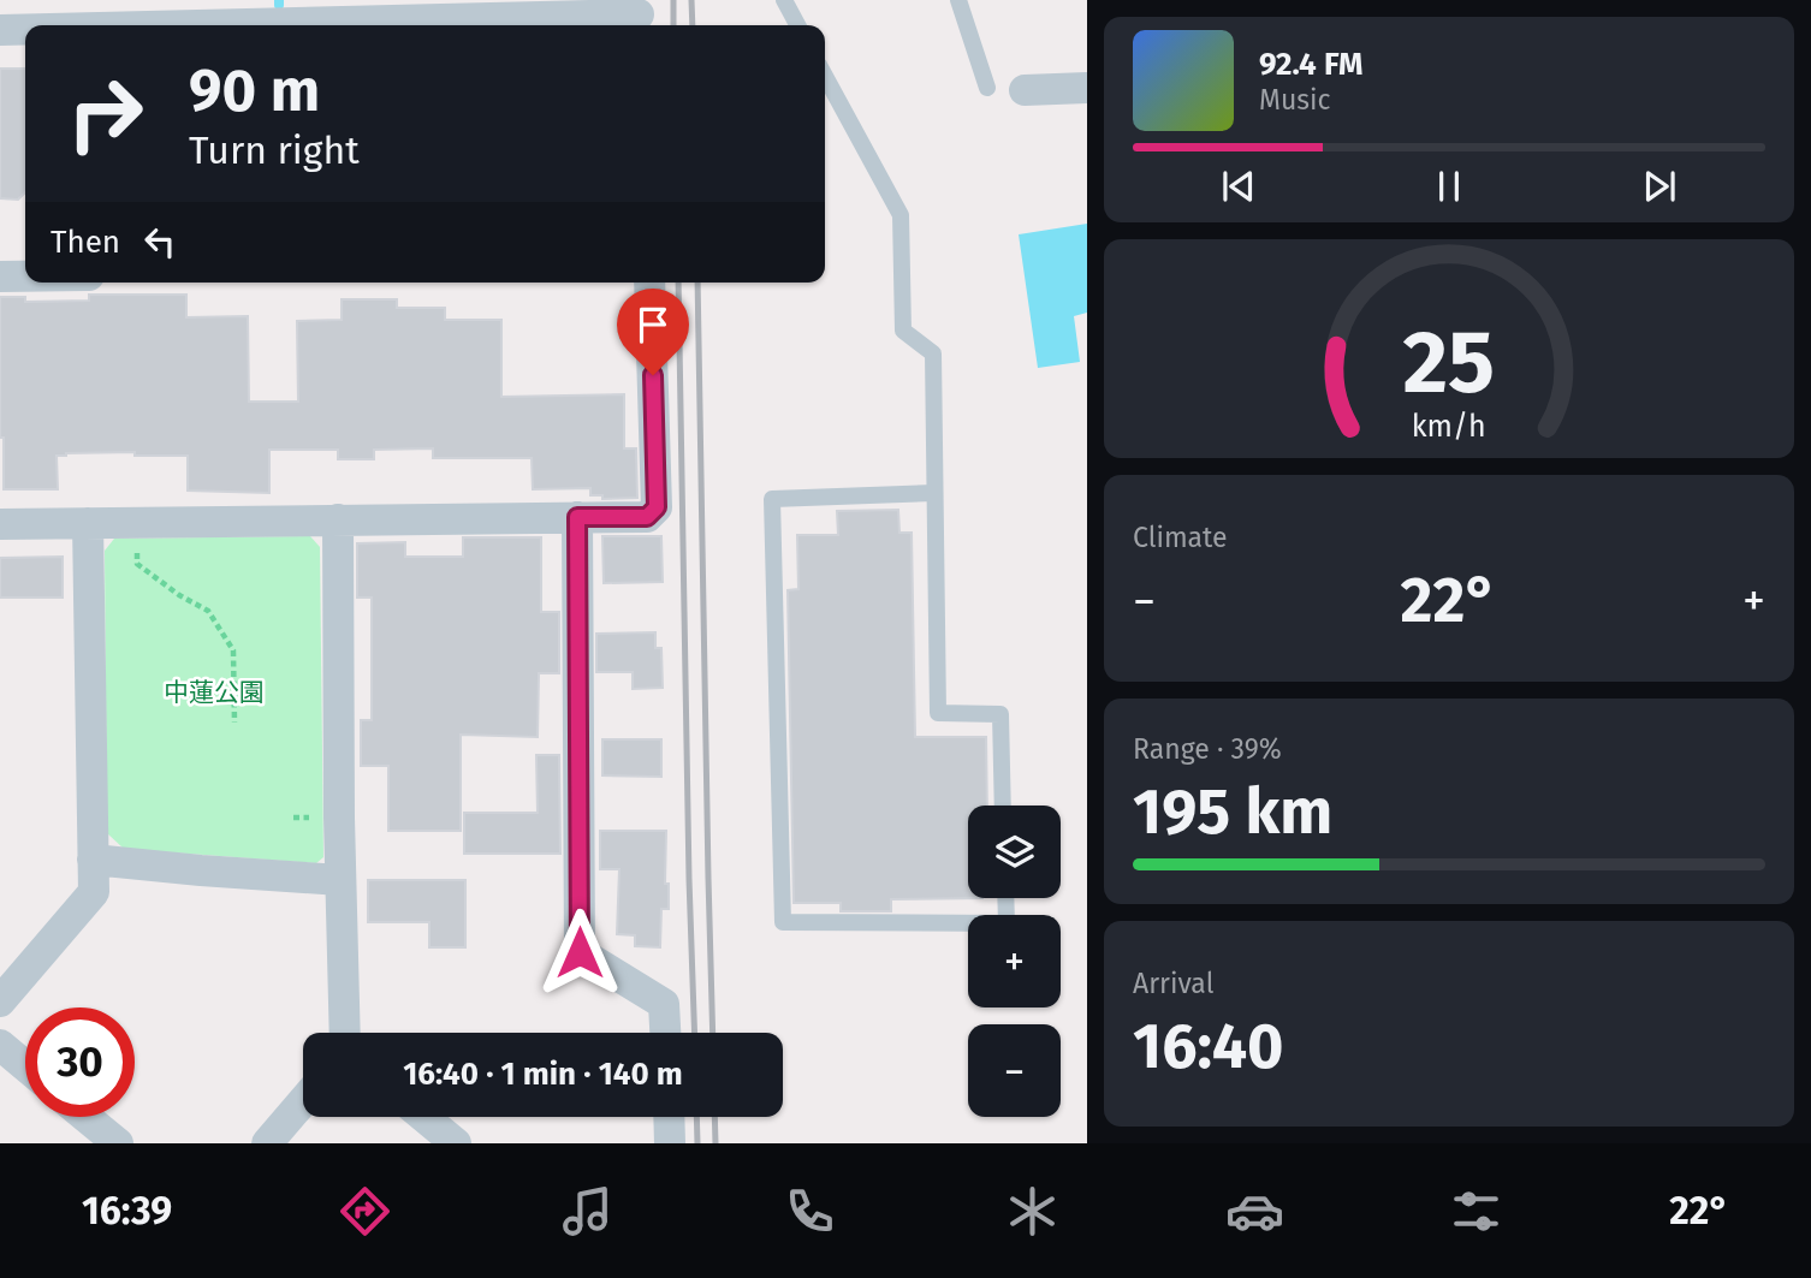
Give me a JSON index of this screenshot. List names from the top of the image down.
{
  "parks": ["中蓮公園"],
  "page": {
    "turn": ["90 m", "Turn right"],
    "song": ["92.4 FM", "Music"],
    "then": "Then",
    "tile": [
      "Climate",
      ["Range · 39%", "195 km"],
      ["Arrival", "16:40"]
    ],
    "heat": ["−", "22°", "+"],
    "map_buttons": ["+", "−"],
    "limit": "30",
    "trip": "16:40 · 1 min · 140 m",
    "tabs": ["16:39", "22°"],
    "gauge": ["25", "km/h"]
  }
}
